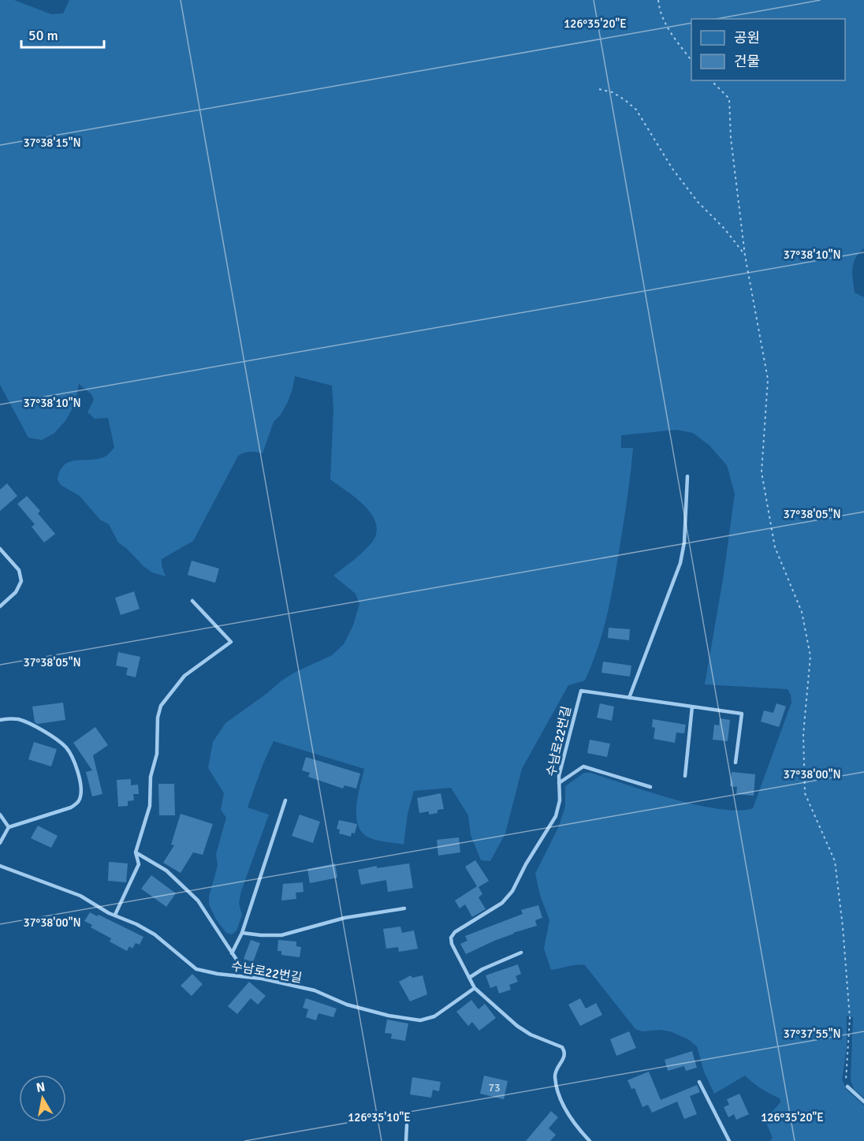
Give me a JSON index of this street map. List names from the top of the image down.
{
  "streets": {
    "lane": ["수남로22번길"]
  },
  "house_numbers": ["73"],
  "legend": ["공원", "건물"],
  "scale_bar": "50 m",
  "north": "top",
  "coordinates": [
    "126°35'20\"E",
    "37°38'15\"N",
    "37°38'10\"N",
    "37°38'05\"N",
    "37°38'00\"N",
    "37°37'55\"N",
    "126°35'10\"E"
  ]
}
